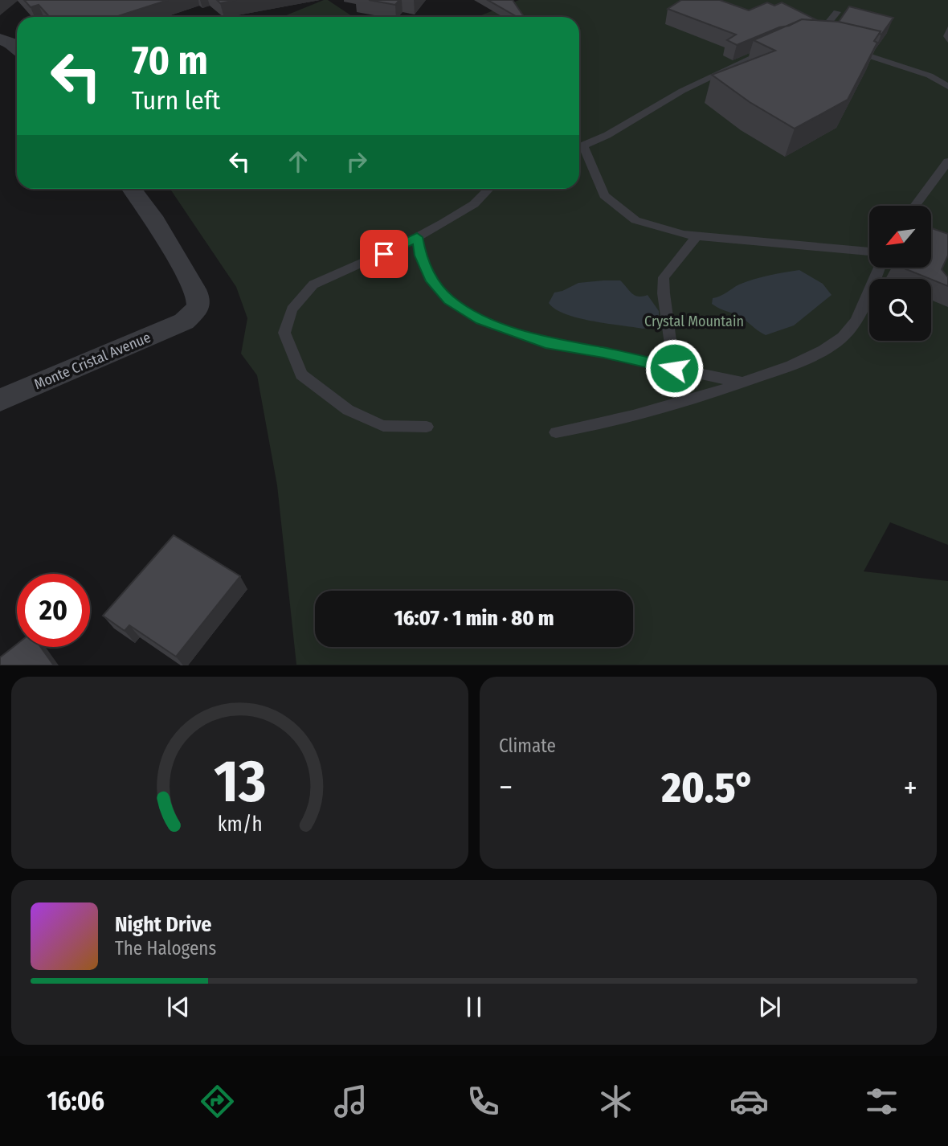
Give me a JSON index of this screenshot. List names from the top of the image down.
{
  "streets": {
    "street": ["Monte Cristal Avenue"]
  },
  "parks": ["Crystal Mountain"],
  "north": "bottom left",
  "page": {
    "turn": ["70 m", "Turn left"],
    "limit": "20",
    "trip": "16:07 · 1 min · 80 m",
    "tile": "Climate",
    "heat": ["−", "20.5°", "+"],
    "song": ["Night Drive", "The Halogens"],
    "tabs": "16:06",
    "gauge": ["13", "km/h"]
  }
}
